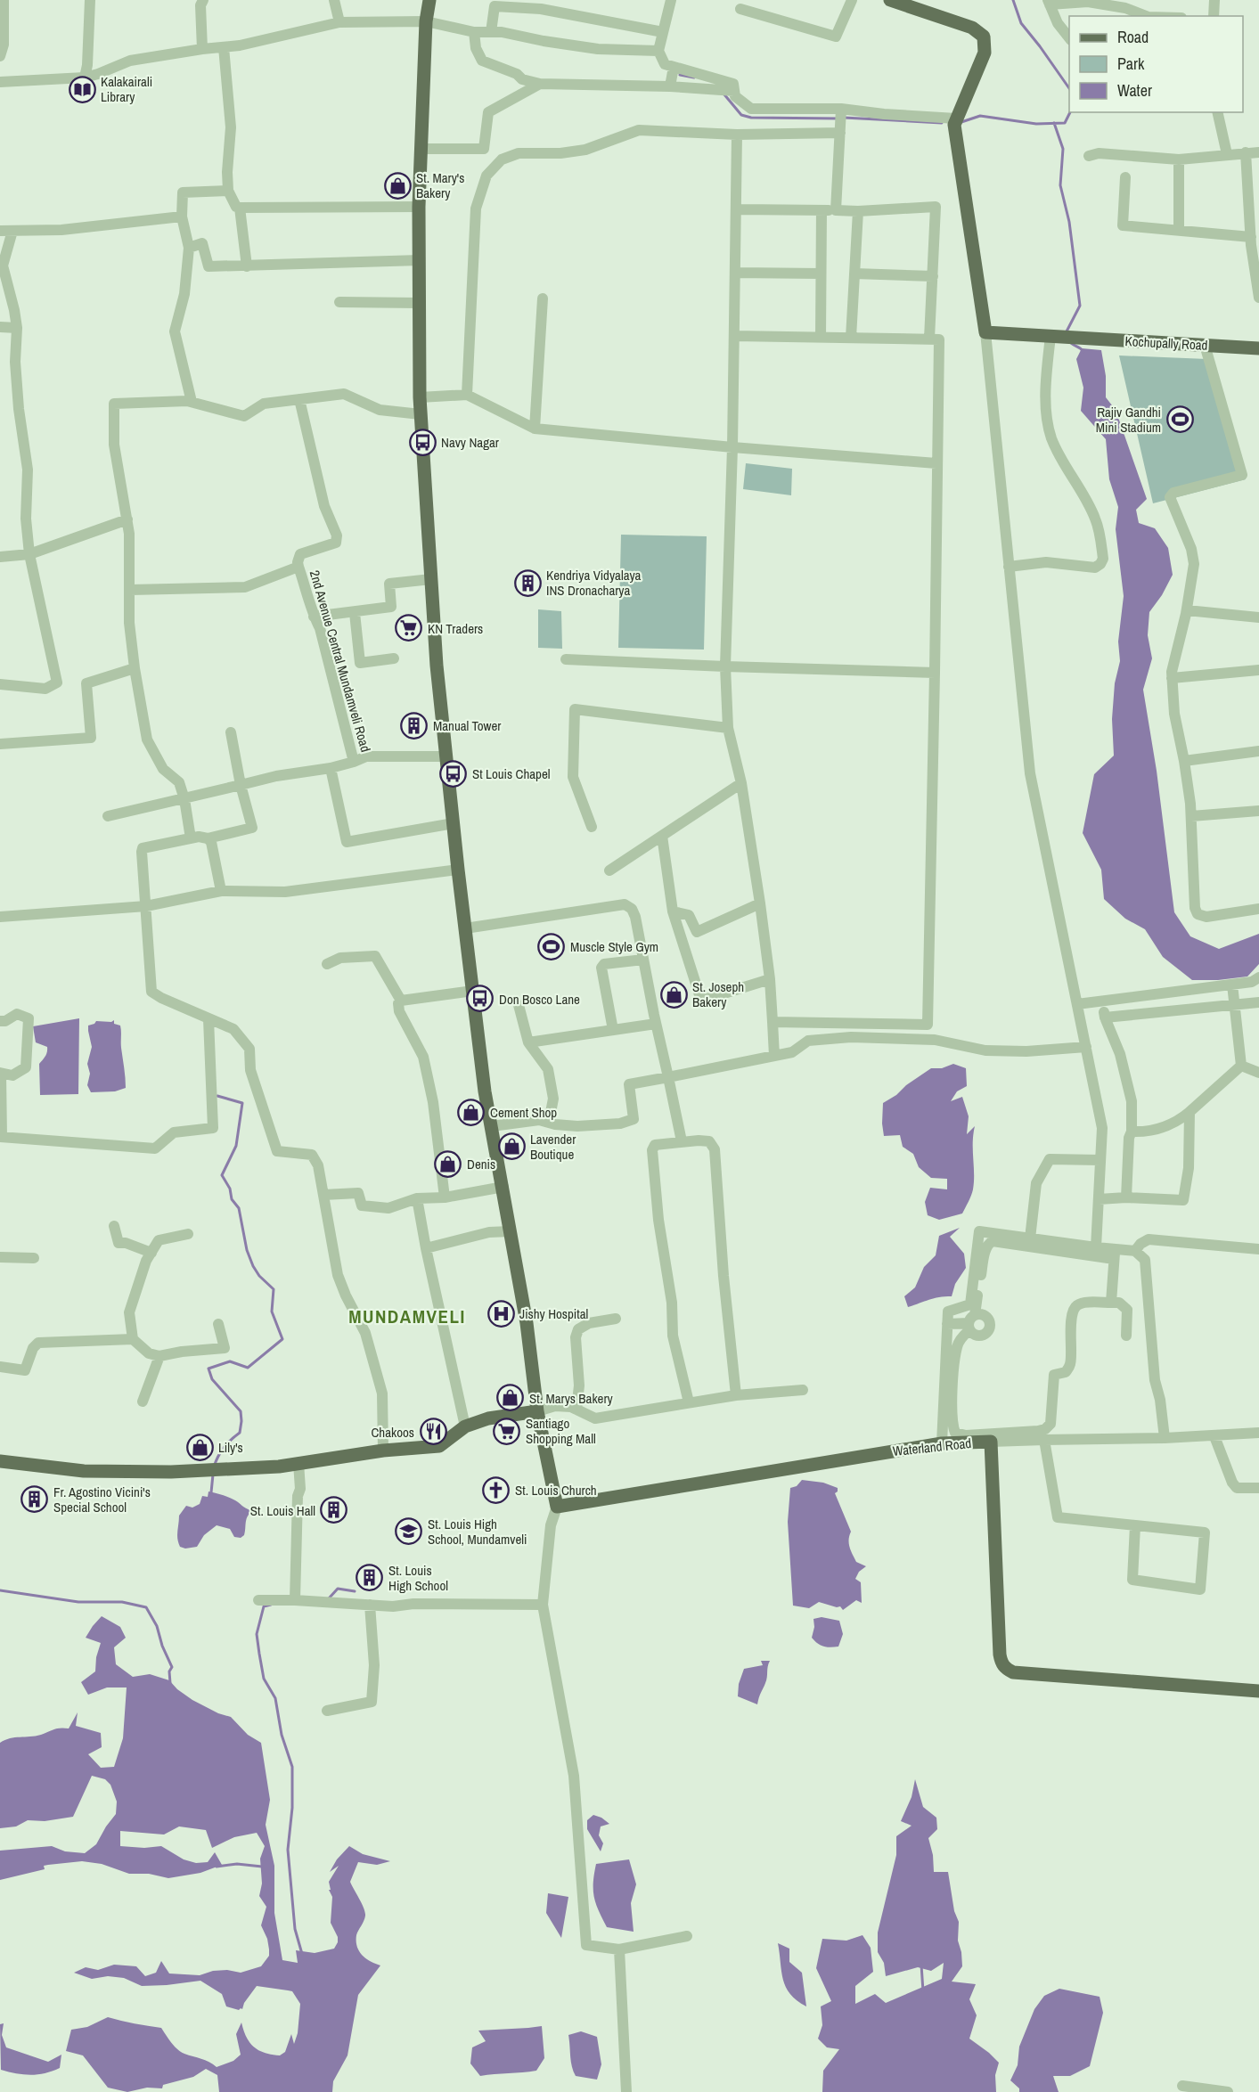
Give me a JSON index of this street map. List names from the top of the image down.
{
  "streets": {
    "main road": ["Kochupally Road", "Waterland Road"],
    "street": ["2nd Avenue Central Mundamveli Road"]
  },
  "districts": ["MUNDAMVELI"],
  "places": {
    "library": ["Kalakairali Library"],
    "shop": [
      "St. Mary's Bakery",
      "St. Joseph Bakery",
      "Cement Shop",
      "Lavender Boutique",
      "Denis",
      "St. Marys Bakery",
      "Lily's"
    ],
    "sports": ["Rajiv Gandhi Mini Stadium", "Muscle Style Gym"],
    "bus stop": ["Navy Nagar", "St Louis Chapel", "Don Bosco Lane"],
    "building": [
      "Kendriya Vidyalaya INS Dronacharya",
      "Manual Tower",
      "Fr. Agostino Vicini's Special School",
      "St. Louis Hall",
      "St. Louis High School"
    ],
    "supermarket": ["KN Traders", "Santiago Shopping Mall"],
    "hospital": ["Jishy Hospital"],
    "restaurant": ["Chakoos"],
    "church": ["St. Louis Church"],
    "school or university": ["St. Louis High School, Mundamveli"]
  },
  "legend": ["Road", "Park", "Water"]
}
